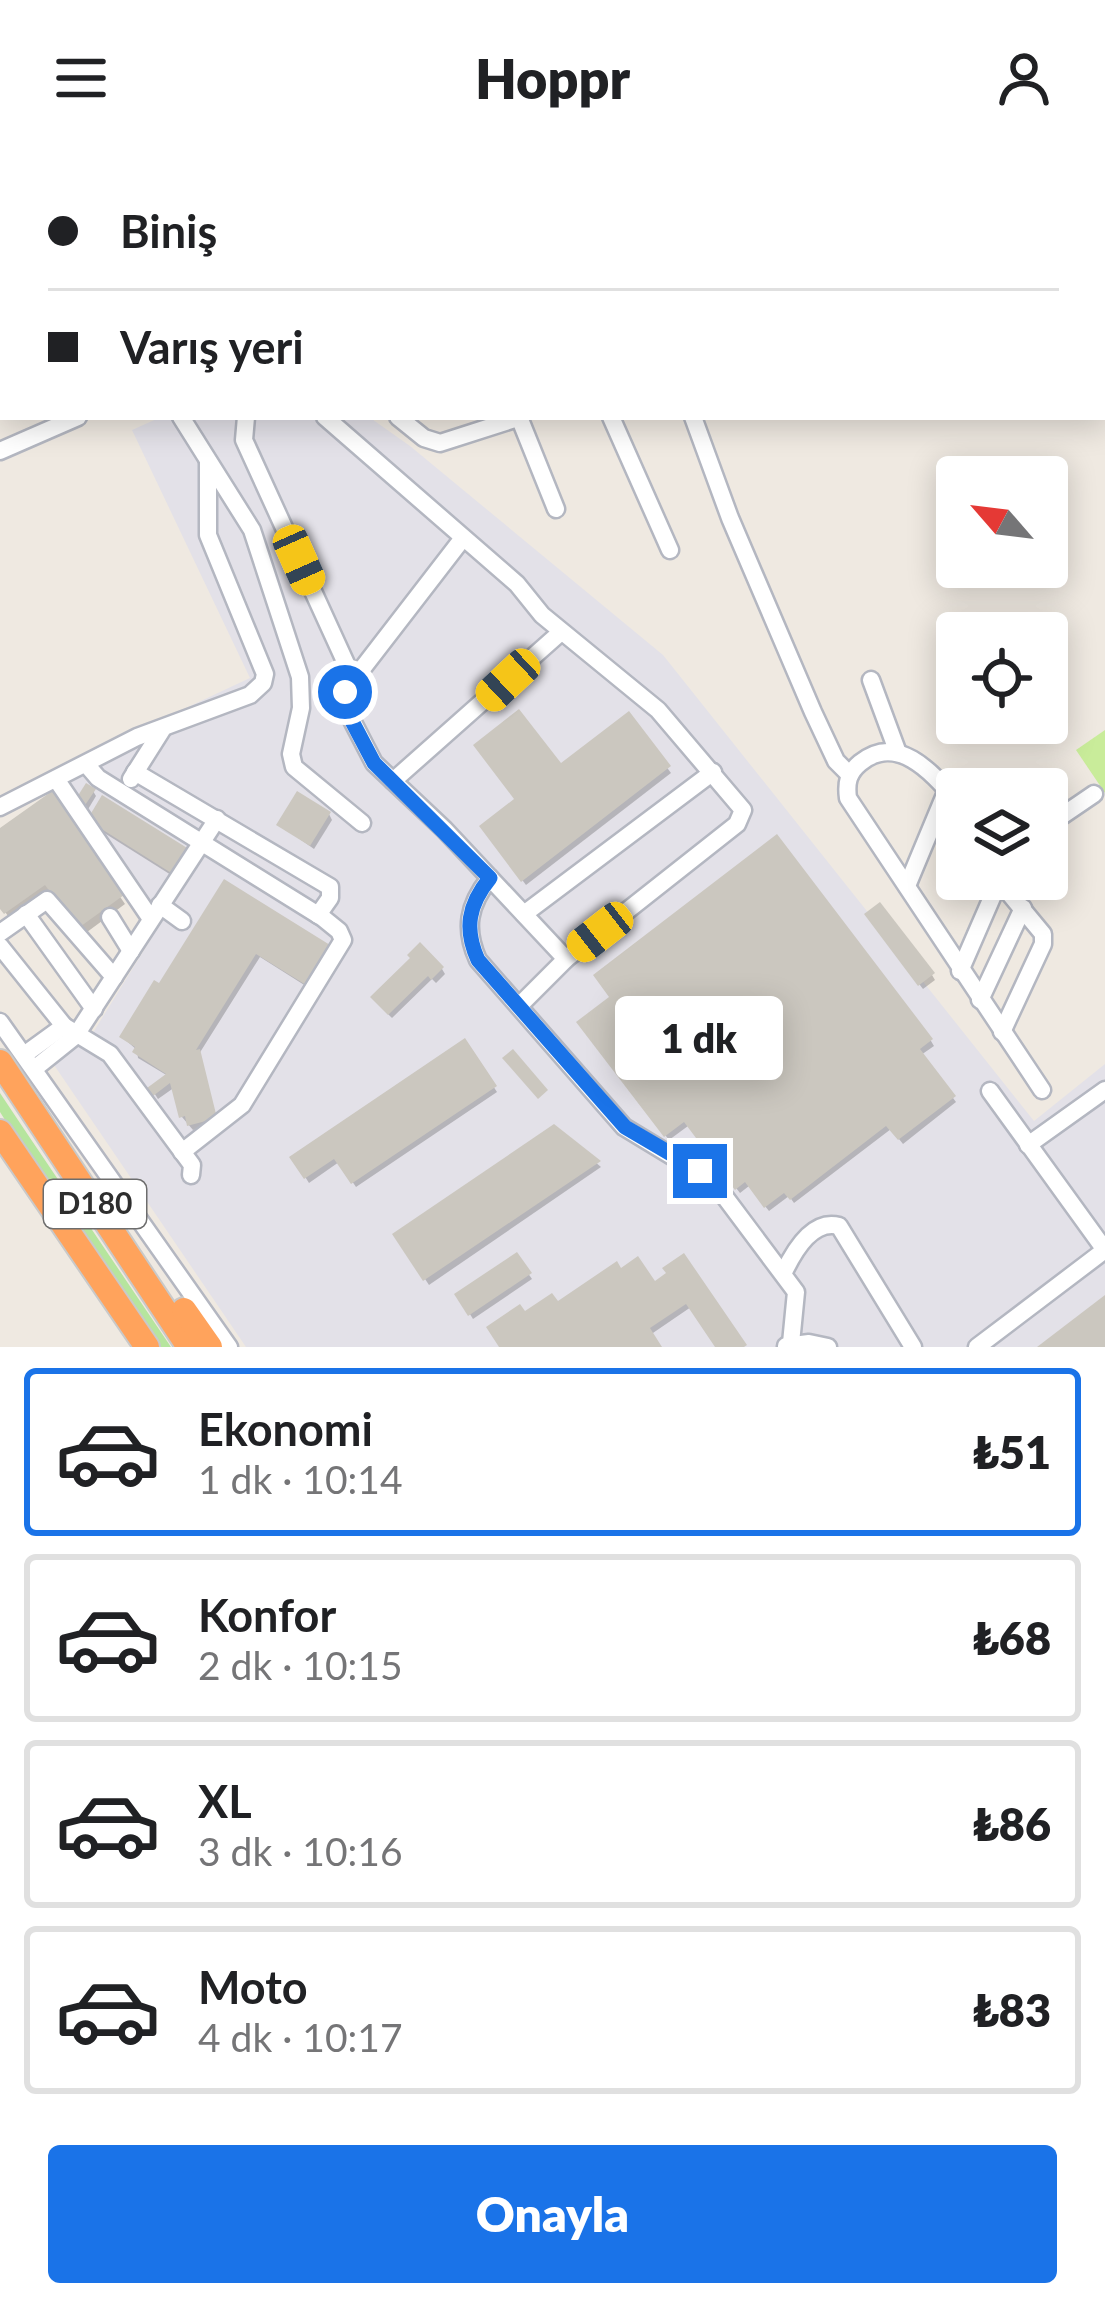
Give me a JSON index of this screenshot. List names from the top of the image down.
{
  "streets": {
    "highway": ["D180"]
  },
  "north": "top left",
  "page": {
    "header": "Hoppr",
    "banner": ["Biniş", "Varış yeri"],
    "bubble": "1 dk",
    "list": [
      {
        "name": "Ekonomi",
        "note": "1 dk · 10:14",
        "value": "₺51"
      },
      {
        "name": "Konfor",
        "note": "2 dk · 10:15",
        "value": "₺68"
      },
      {
        "name": "XL",
        "note": "3 dk · 10:16",
        "value": "₺86"
      },
      {
        "name": "Moto",
        "note": "4 dk · 10:17",
        "value": "₺83"
      }
    ],
    "buttons": "Onayla"
  }
}
